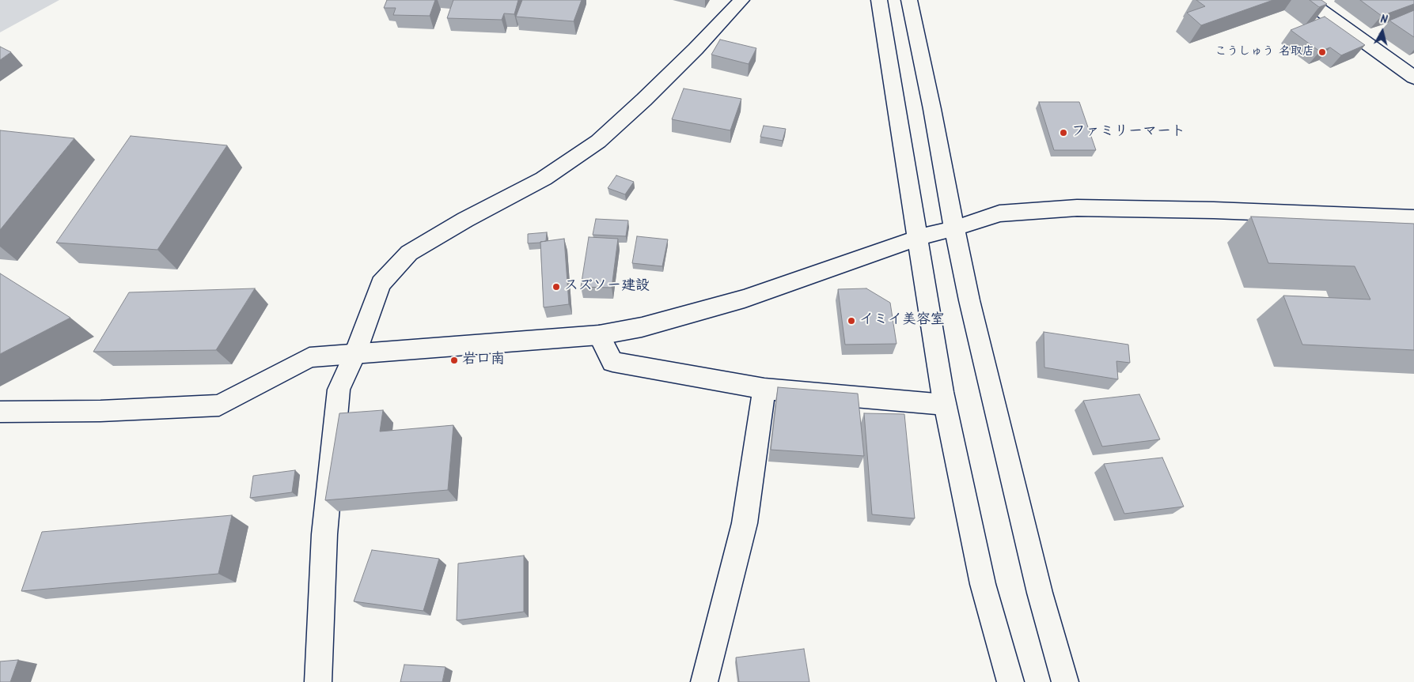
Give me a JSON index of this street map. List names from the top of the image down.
{
  "places": [
    "こうしゅう 名取店",
    "ファミリーマート",
    "スズソー建設",
    "イミイ美容室",
    "岩口南"
  ],
  "north": "top"
}
